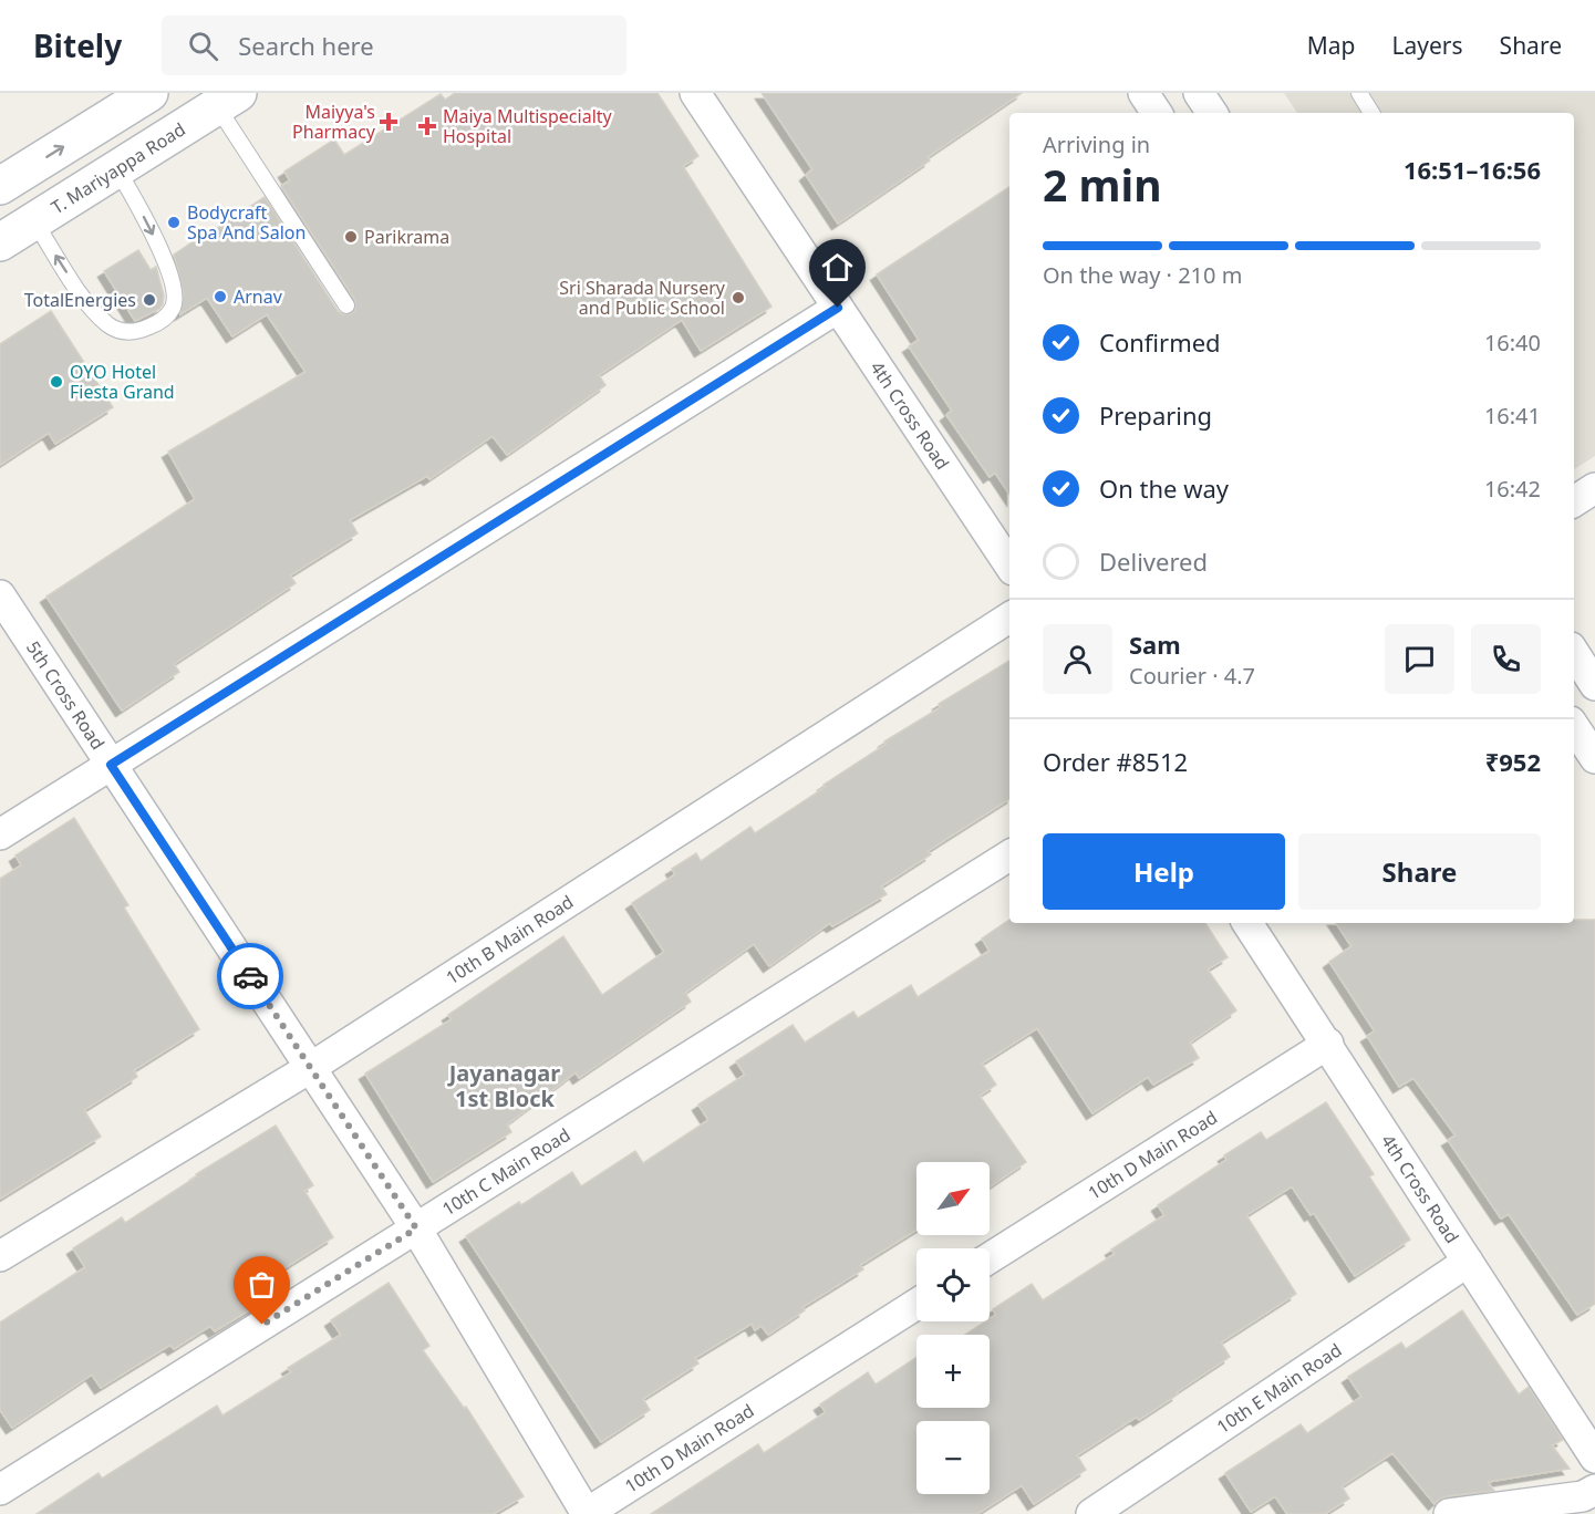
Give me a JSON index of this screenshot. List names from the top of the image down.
{
  "streets": {
    "main road": ["T. Mariyappa Road"],
    "street": [
      "4th Cross Road",
      "5th Cross Road",
      "10th B Main Road",
      "10th D Main Road",
      "10th C Main Road",
      "10th E Main Road"
    ]
  },
  "crossings": [
    ["4th Cross Road", "10th D Main Road"],
    ["4th Cross Road", "10th E Main Road"],
    ["5th Cross Road", "10th B Main Road"],
    ["5th Cross Road", "10th D Main Road"],
    ["5th Cross Road", "10th C Main Road"]
  ],
  "districts": ["Jayanagar 1st Block"],
  "places": {
    "health": ["Maiyya's Pharmacy", "Maiya Multispecialty Hospital"],
    "other": [
      "Bodycraft Spa And Salon",
      "Parikrama",
      "Arnav",
      "Sri Sharada Nursery and Public School",
      "TotalEnergies",
      "OYO Hotel Fiesta Grand"
    ]
  },
  "north": "top right",
  "page": {
    "header": "Bitely",
    "search": "Search here",
    "nav": ["Map", "Layers", "Share"],
    "heading": ["2 min", "Arriving in", "16:51–16:56"],
    "panel": [
      "Sam",
      "Courier · 4.7",
      "Order #8512",
      "₹952"
    ],
    "bar": "On the way · 210 m",
    "list": [
      ["Confirmed", "16:40"],
      ["Preparing", "16:41"],
      ["On the way", "16:42"],
      "Delivered"
    ],
    "buttons": ["Help", "Share"],
    "map_buttons": ["+", "−"]
  }
}
